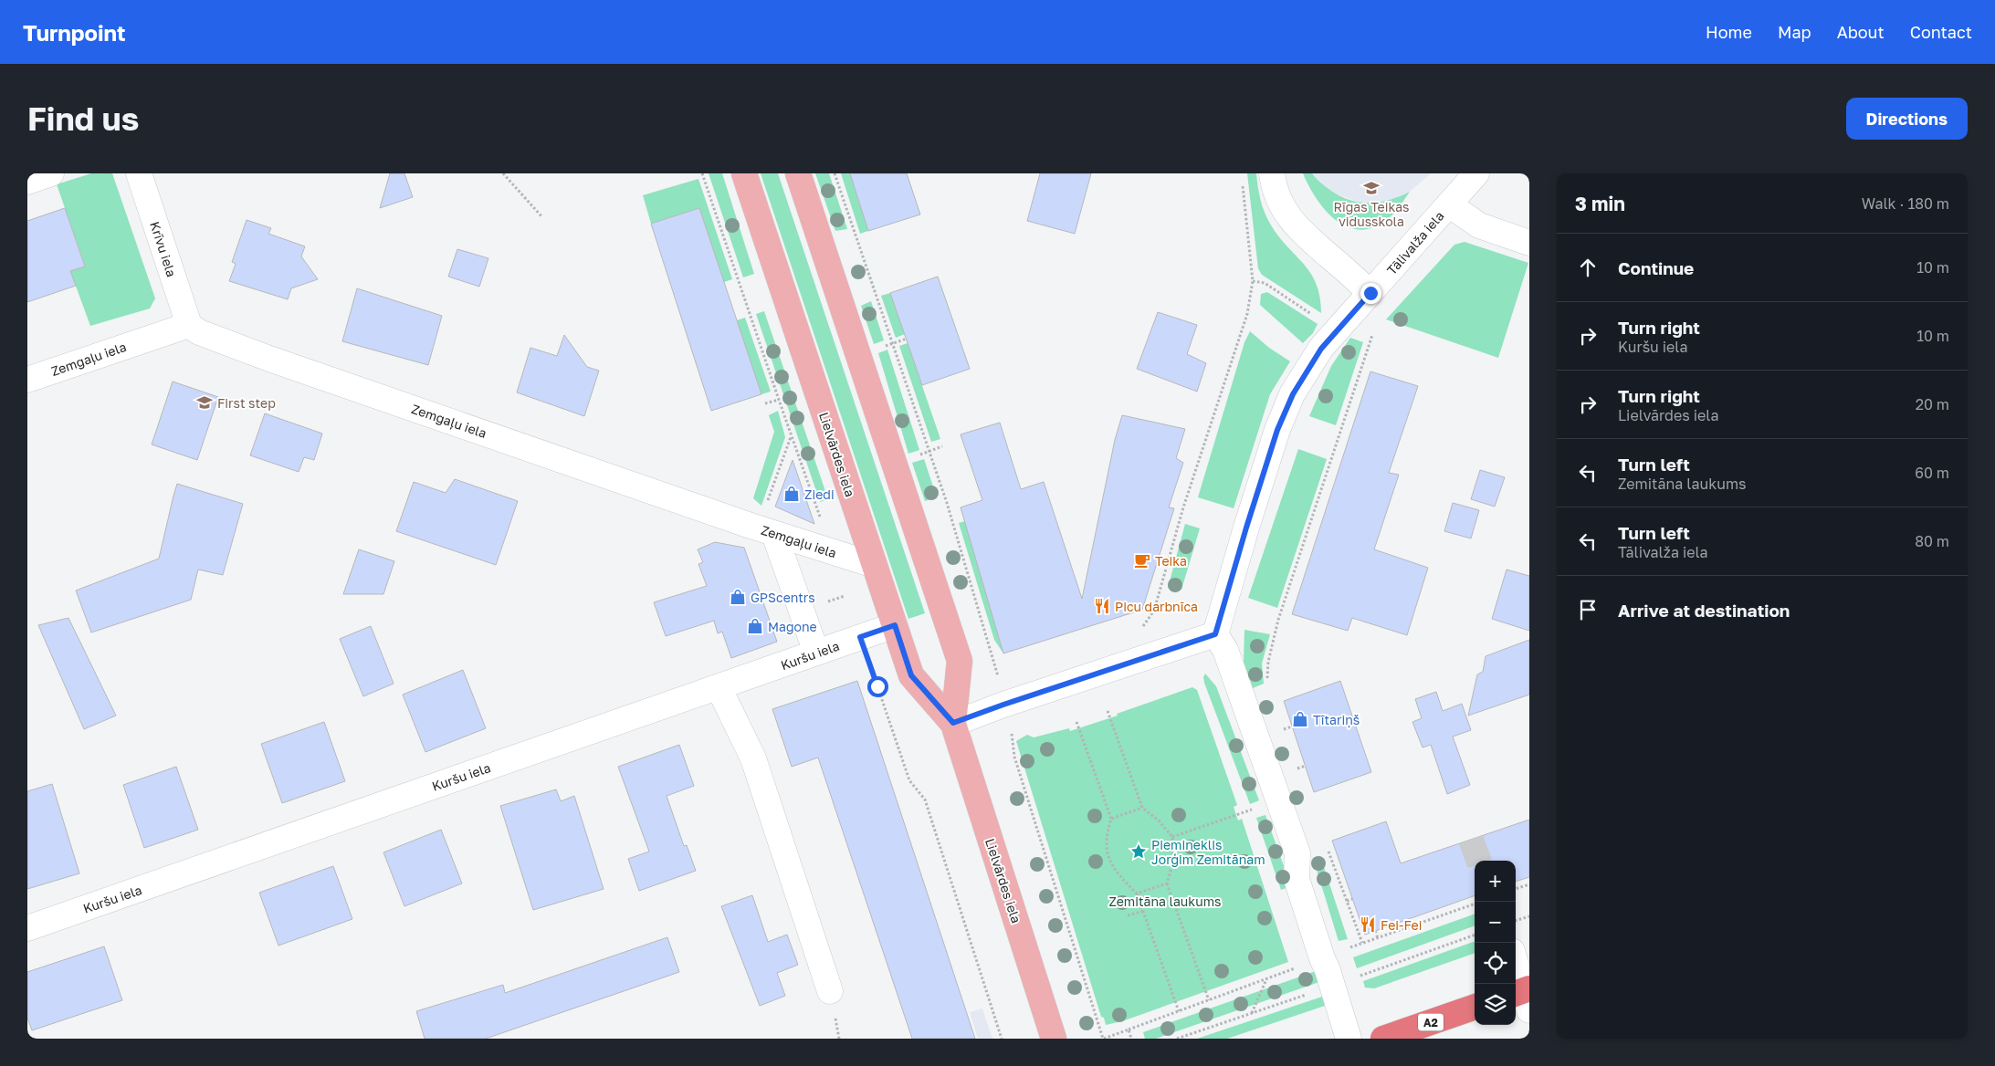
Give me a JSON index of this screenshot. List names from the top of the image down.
{
  "streets": {
    "highway": ["A2"],
    "main road": ["Lielvārdes iela"],
    "street": [
      "Tālivalža iela",
      "Krīvu iela",
      "Zemgaļu iela",
      "Kuršu iela"
    ]
  },
  "crossings": [
    ["Krīvu iela", "Zemgaļu iela"],
    ["Zemgaļu iela", "Lielvārdes iela"],
    ["Lielvārdes iela", "Kuršu iela"]
  ],
  "parks": ["Zemitāna laukums"],
  "places": {
    "school or university": ["Rīgas Teikas vidusskola", "First step"],
    "shop": [
      "Ziedi",
      "GPScentrs",
      "Magone",
      "Tītariņš"
    ],
    "cafe": ["Teika"],
    "restaurant": ["Picu darbnīca", "Fei-Fei"],
    "place": ["Piemineklis Jorģim Zemitānam"]
  },
  "page": {
    "header": "Turnpoint",
    "nav": [
      "Home",
      "Map",
      "About",
      "Contact"
    ],
    "buttons": "Directions",
    "title": "Find us",
    "heading": ["3 min", "Walk · 180 m"],
    "list": [
      ["Continue", "10 m"],
      ["Turn right", "Kuršu iela", "10 m"],
      ["Turn right", "Lielvārdes iela", "20 m"],
      ["Turn left", "Zemitāna laukums", "60 m"],
      ["Turn left", "Tālivalža iela", "80 m"],
      "Arrive at destination"
    ],
    "map_buttons": ["+", "−"]
  }
}
